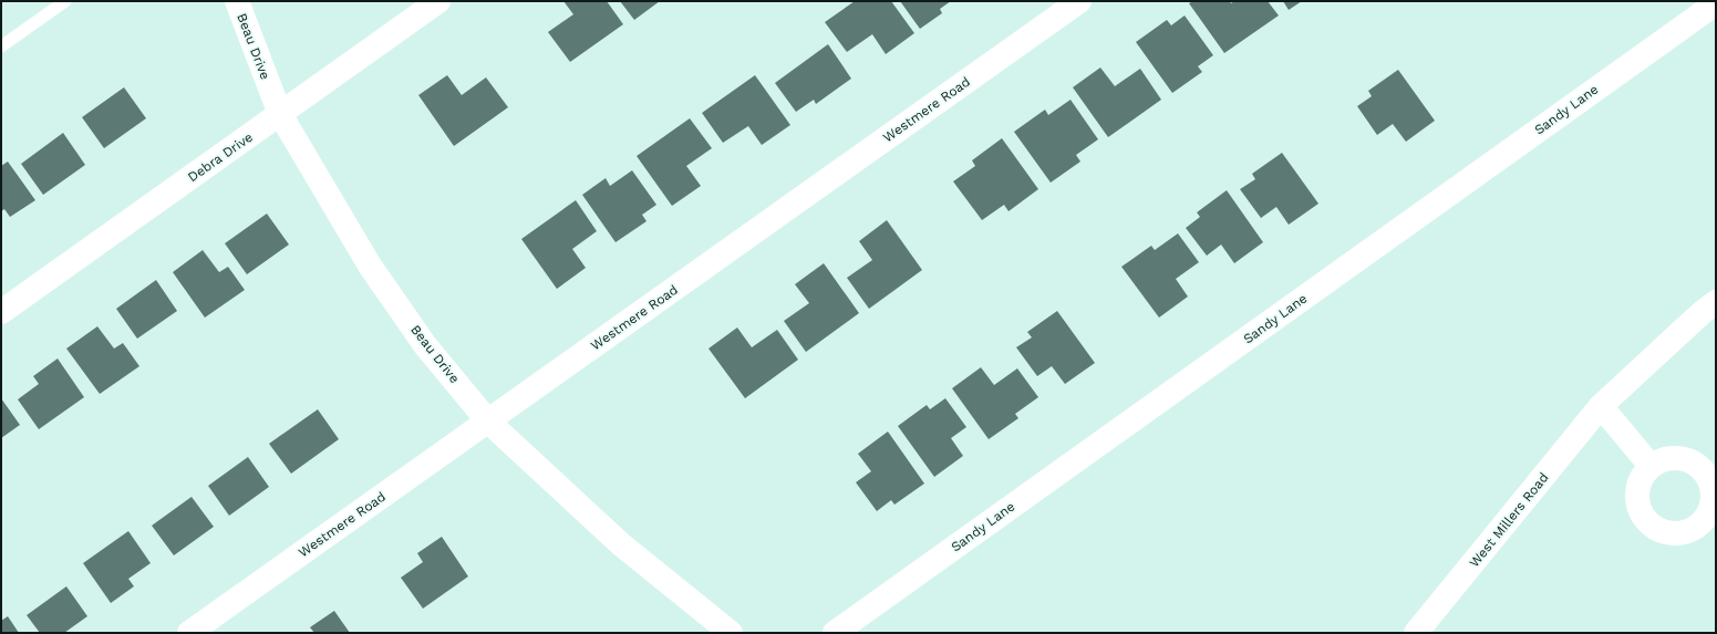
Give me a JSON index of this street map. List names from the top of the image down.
{
  "streets": {
    "street": [
      "Beau Drive",
      "Westmere Road",
      "Sandy Lane",
      "Debra Drive",
      "West Millers Road"
    ]
  },
  "crossings": [
    ["Beau Drive", "Westmere Road"],
    ["Beau Drive", "Debra Drive"]
  ]
}
